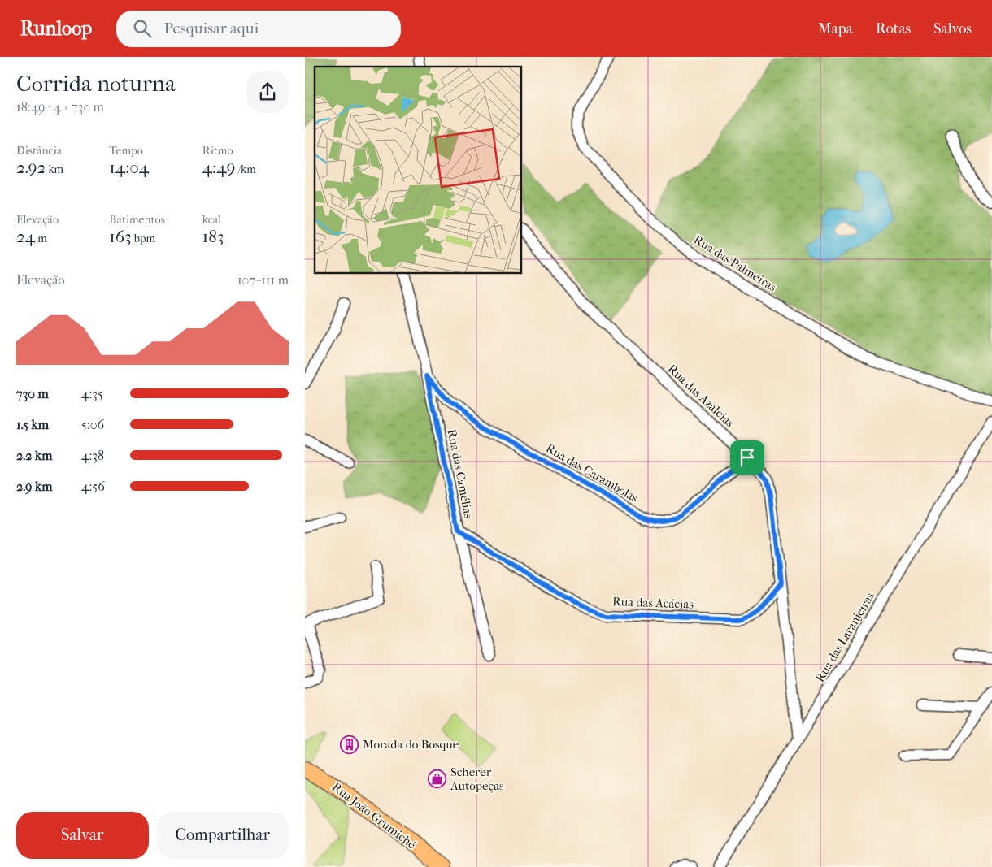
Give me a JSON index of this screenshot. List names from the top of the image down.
{
  "streets": {
    "main road": ["Rua João Grumiché"],
    "street": [
      "Rua das Palmeiras",
      "Rua das Azaleias",
      "Rua das Carambolas",
      "Rua das Camélias",
      "Rua das Acácias",
      "Rua das Laranjeiras"
    ]
  },
  "crossings": [
    ["Rua das Azaleias", "Rua das Carambolas"],
    ["Rua das Azaleias", "Rua das Acácias"],
    ["Rua das Azaleias", "Rua das Laranjeiras"],
    ["Rua das Carambolas", "Rua das Camélias"],
    ["Rua das Camélias", "Rua das Acácias"]
  ],
  "places": {
    "building": ["Morada do Bosque"],
    "shop": ["Scherer Autopeças"]
  },
  "page": {
    "header": "Runloop",
    "search": "Pesquisar aqui",
    "nav": ["Mapa", "Rotas", "Salvos"],
    "heading": ["Corrida noturna", "18:49 · 4 × 730 m"],
    "stats": [
      ["Distância", "2.92 km"],
      ["Tempo", "14:04"],
      ["Ritmo", "4:49 /km"],
      ["Elevação", "24 m"],
      ["Batimentos", "163 bpm"],
      ["kcal", "183"]
    ],
    "chart": ["Elevação", "107–111 m"],
    "list": [
      {
        "name": "730 m",
        "note": "4:35"
      },
      {
        "name": "1.5 km",
        "note": "5:06"
      },
      {
        "name": "2.2 km",
        "note": "4:38"
      },
      {
        "name": "2.9 km",
        "note": "4:56"
      }
    ],
    "buttons": ["Salvar", "Compartilhar"]
  }
}
